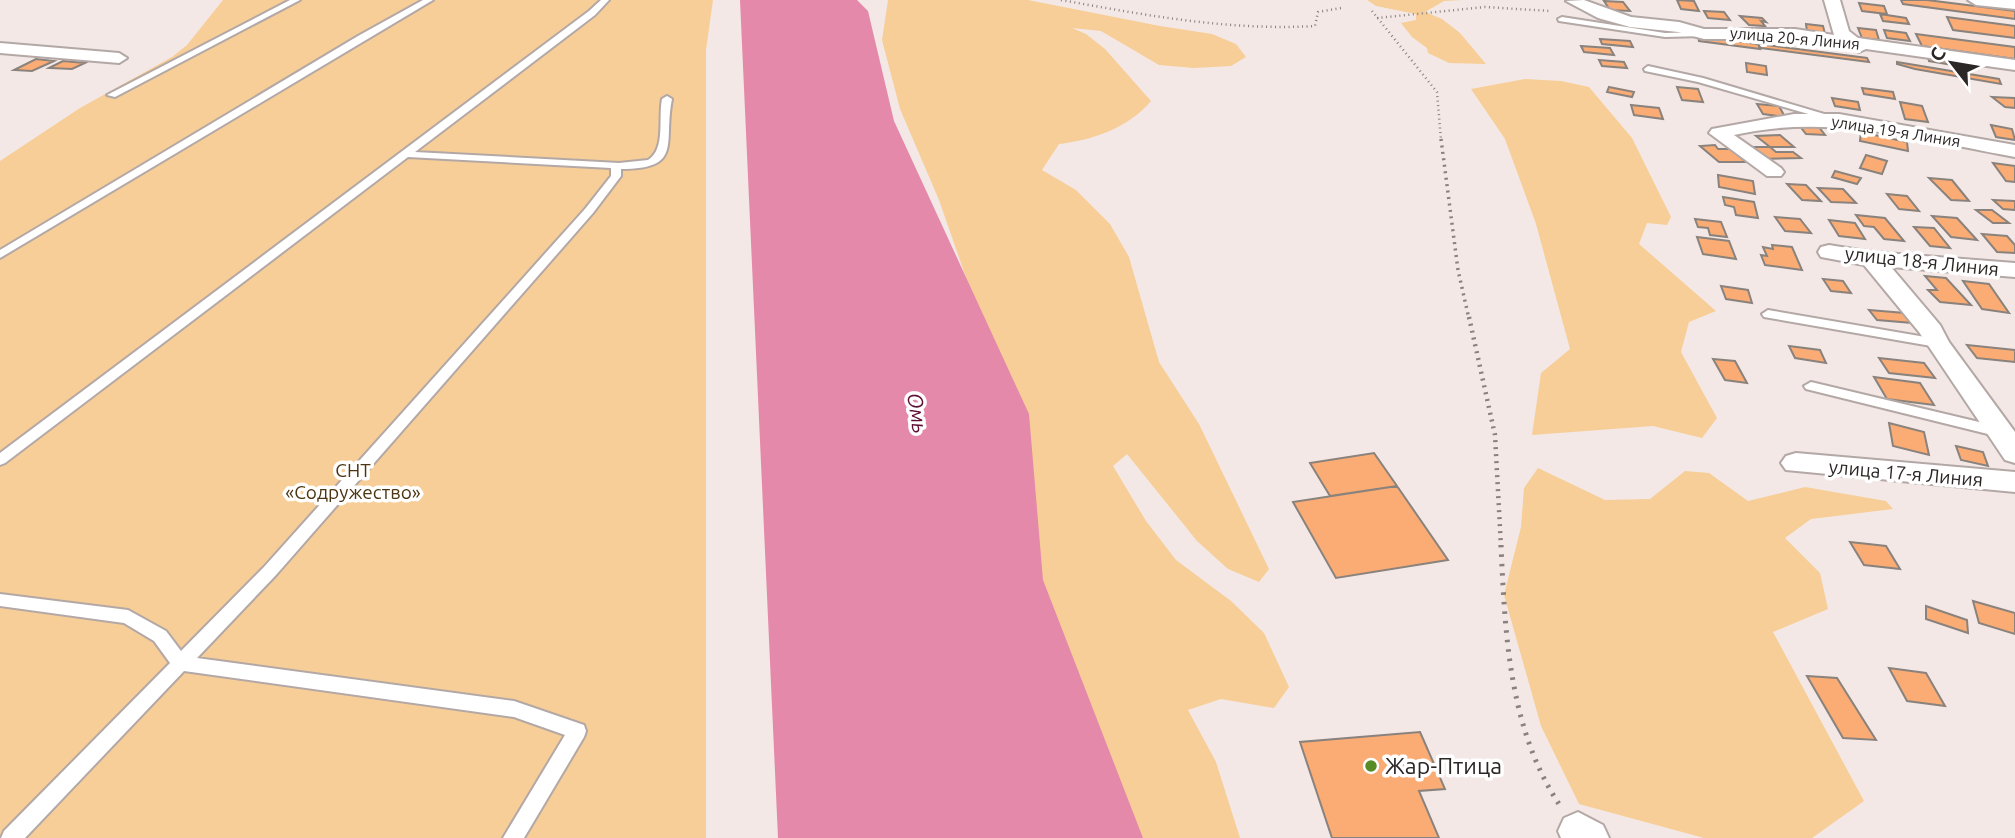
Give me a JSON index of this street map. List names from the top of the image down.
{
  "streets": {
    "street": [
      "улица 20-я Линия",
      "улица 19-я Линия",
      "улица 18-я Линия",
      "улица 17-я Линия"
    ]
  },
  "water": ["Омь"],
  "parks": ["СНТ «Содружество»"],
  "places": ["Жар-Птица"],
  "north": "top left"
}
